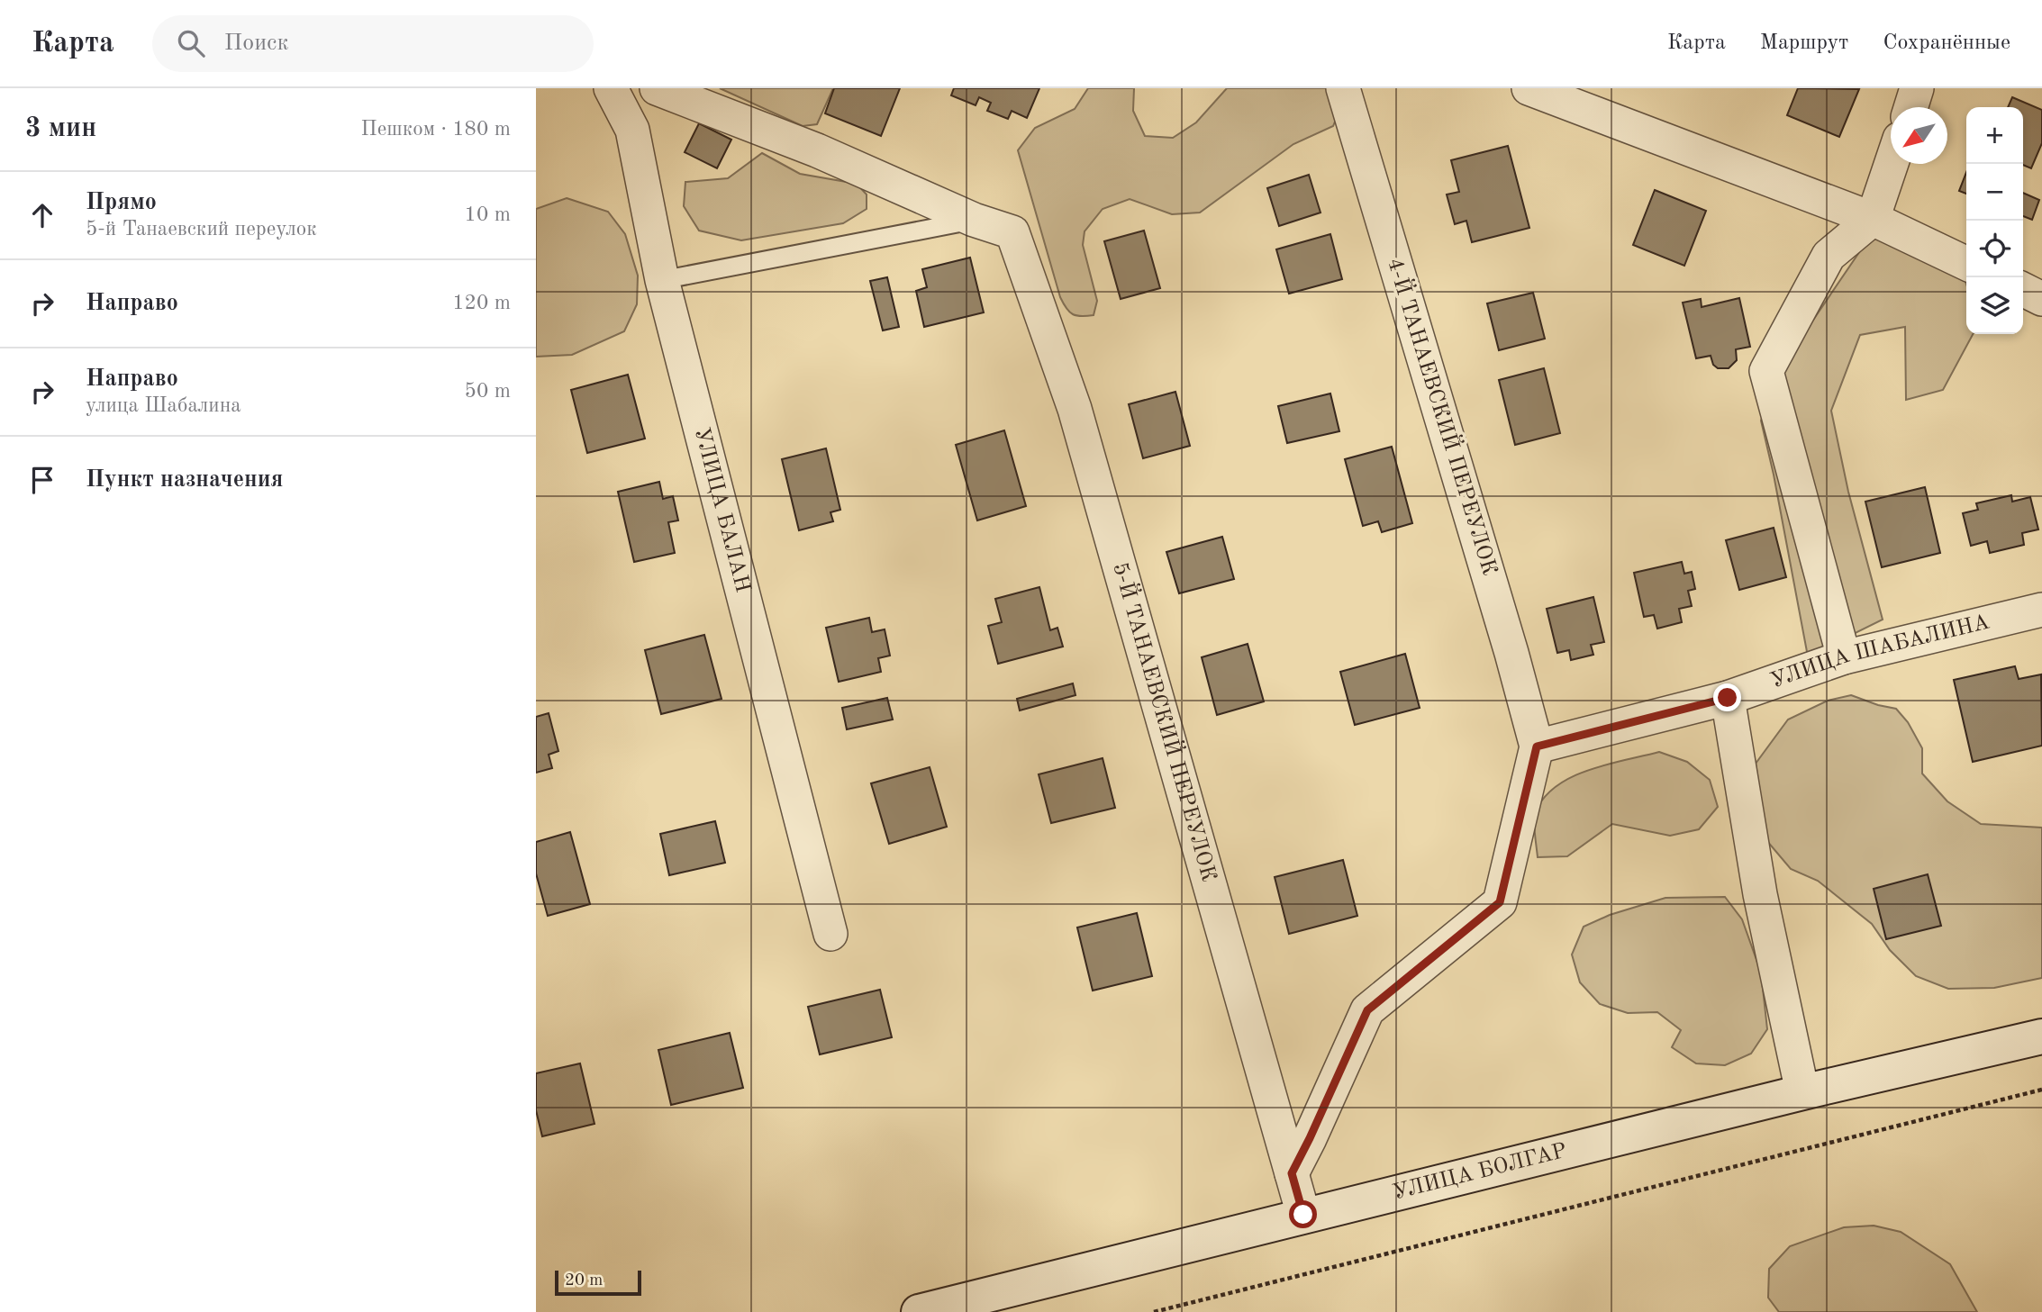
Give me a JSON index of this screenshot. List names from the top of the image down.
{
  "streets": {
    "street": [
      "4-Й ТАНАЕВСКИЙ ПЕРЕУЛОК",
      "УЛИЦА БАЛАН",
      "УЛИЦА ШАБАЛИНА",
      "5-Й ТАНАЕВСКИЙ ПЕРЕУЛОК",
      "УЛИЦА БОЛГАР"
    ]
  },
  "crossings": [
    ["4-Й ТАНАЕВСКИЙ ПЕРЕУЛОК", "УЛИЦА ШАБАЛИНА"],
    ["5-Й ТАНАЕВСКИЙ ПЕРЕУЛОК", "УЛИЦА БОЛГАР"]
  ],
  "scale_bar": "20 m",
  "north": "bottom left",
  "page": {
    "header": "Карта",
    "search": "Поиск",
    "nav": ["Карта", "Маршрут", "Сохранённые"],
    "heading": ["3 мин", "Пешком · 180 m"],
    "map_buttons": ["+", "−"],
    "list": [
      ["Прямо", "5-й Танаевский переулок", "10 m"],
      ["Направо", "120 m"],
      ["Направо", "улица Шабалина", "50 m"],
      "Пункт назначения"
    ],
    "scale": "20 m"
  }
}
